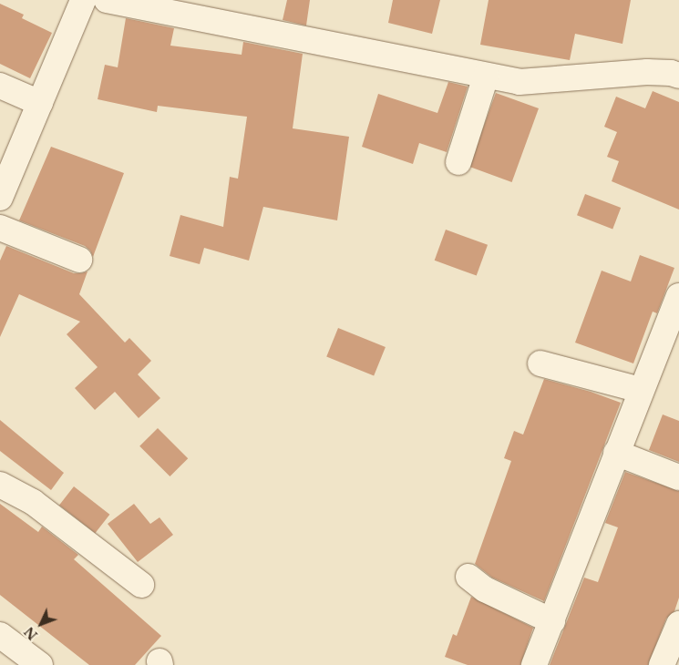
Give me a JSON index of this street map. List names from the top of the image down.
{
  "north": "bottom left"
}
